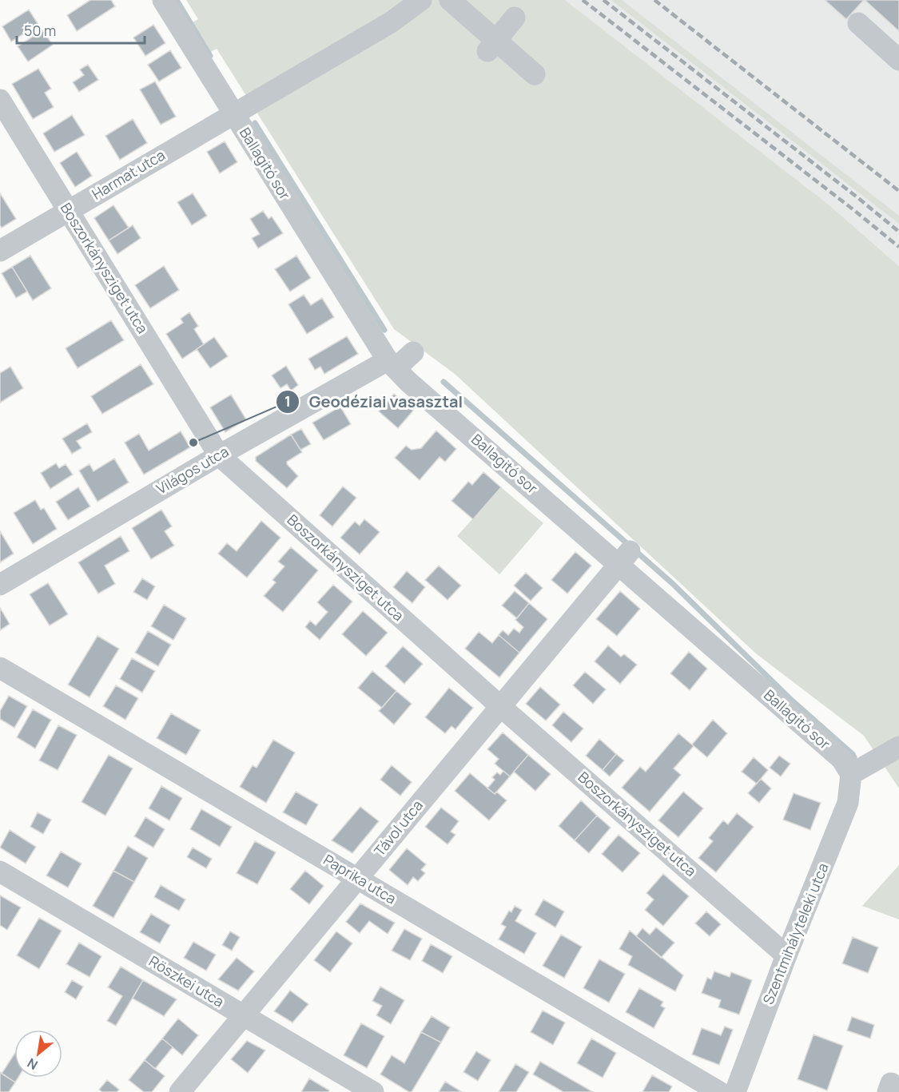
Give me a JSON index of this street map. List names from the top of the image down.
{
  "streets": {
    "street": [
      "Ballagitó sor",
      "Harmat utca",
      "Boszorkánysziget utca",
      "Világos utca",
      "Távol utca",
      "Paprika utca",
      "Szentmihályteleki utca",
      "Röszkei utca"
    ]
  },
  "crossings": [
    ["Ballagitó sor", "Harmat utca"],
    ["Ballagitó sor", "Világos utca"],
    ["Ballagitó sor", "Távol utca"],
    ["Ballagitó sor", "Szentmihályteleki utca"],
    ["Harmat utca", "Boszorkánysziget utca"],
    ["Boszorkánysziget utca", "Világos utca"],
    ["Boszorkánysziget utca", "Távol utca"],
    ["Boszorkánysziget utca", "Szentmihályteleki utca"],
    ["Távol utca", "Paprika utca"],
    ["Távol utca", "Röszkei utca"]
  ],
  "places": ["Geodéziai vasasztal"],
  "scale_bar": "50 m",
  "north": "bottom left"
}
